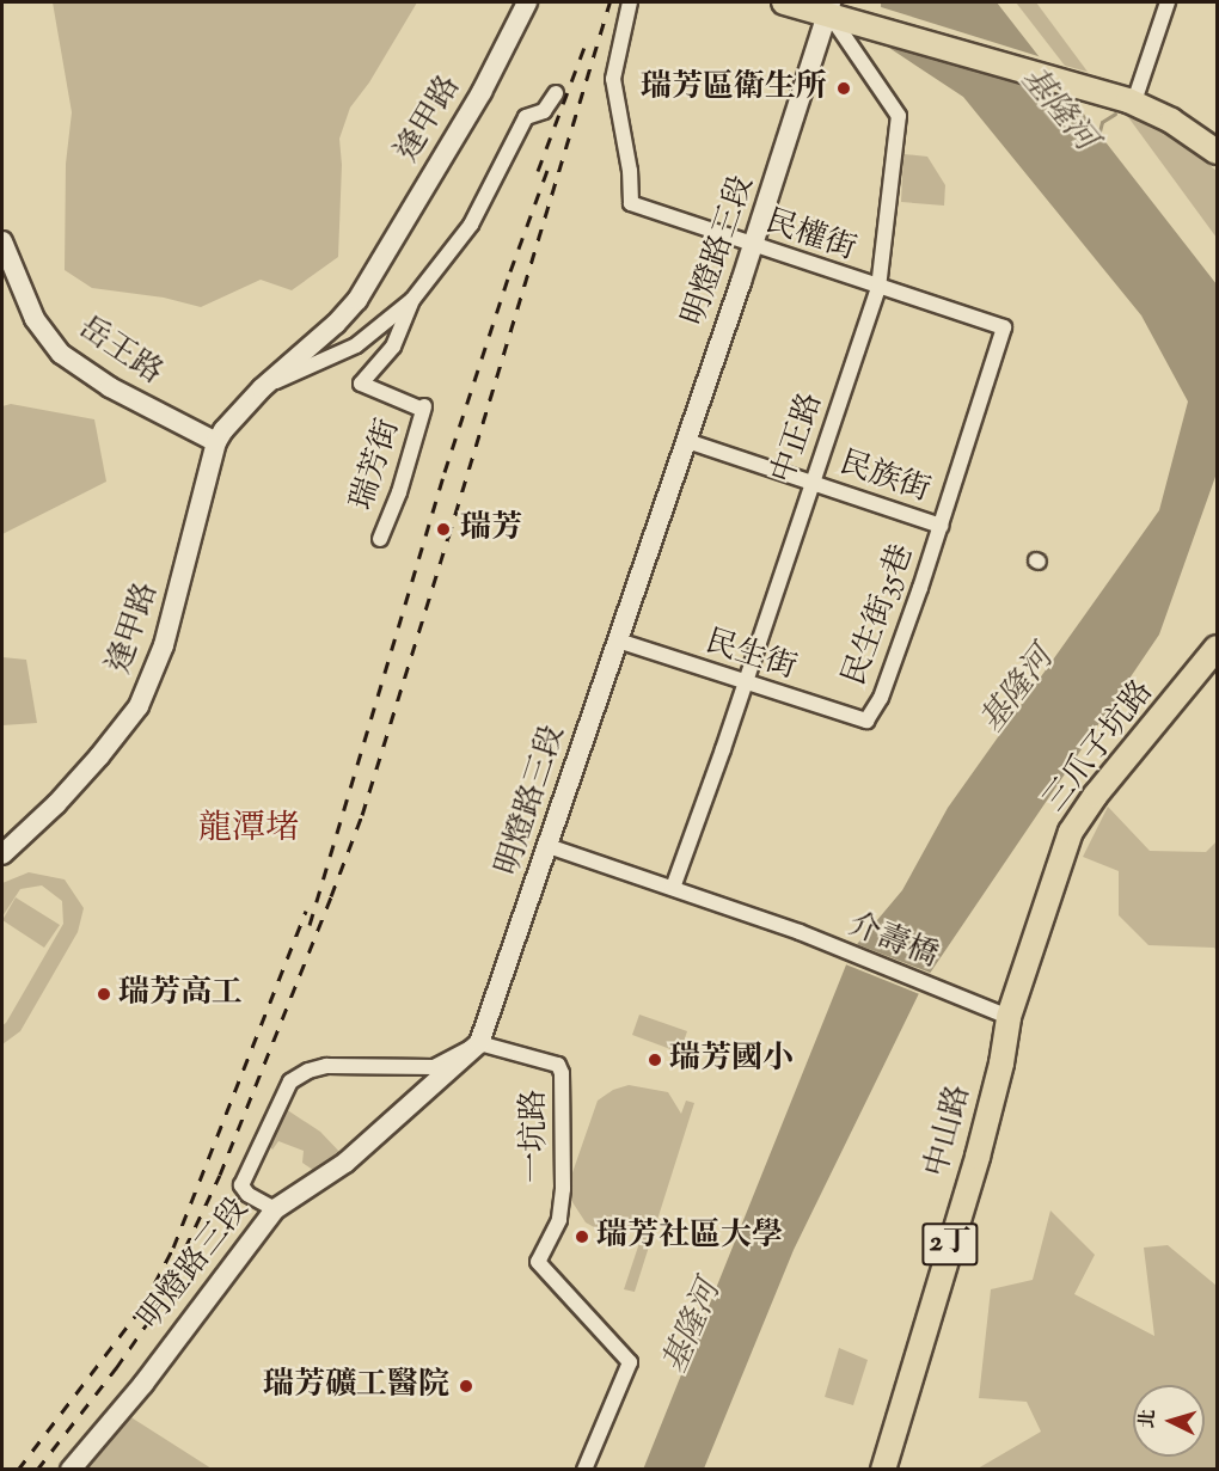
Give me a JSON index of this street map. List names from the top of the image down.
{
  "streets": {
    "main road": ["三爪子坑路", "中山路", "2丁"],
    "street": [
      "逢甲路",
      "民權街",
      "明燈路三段",
      "岳王路",
      "中正路",
      "瑞芳街",
      "民族街",
      "民生街35巷",
      "民生街",
      "介壽橋",
      "一坑路"
    ]
  },
  "crossings": [
    ["逢甲路", "岳王路"],
    ["逢甲路", "瑞芳街"],
    ["民權街", "明燈路三段"],
    ["民權街", "中正路"],
    ["民權街", "民生街35巷"],
    ["明燈路三段", "中正路"],
    ["明燈路三段", "民族街"],
    ["明燈路三段", "民生街"],
    ["明燈路三段", "一坑路"],
    ["中正路", "民族街"],
    ["中正路", "民生街"],
    ["中正路", "介壽橋"],
    ["民族街", "民生街35巷"],
    ["民生街35巷", "民生街"],
    ["三爪子坑路", "介壽橋"],
    ["三爪子坑路", "中山路"],
    ["介壽橋", "中山路"]
  ],
  "districts": ["龍潭堵"],
  "water": ["基隆河"],
  "places": [
    "瑞芳區衛生所",
    "瑞芳",
    "瑞芳高工",
    "瑞芳國小",
    "瑞芳社區大學",
    "瑞芳礦工醫院"
  ],
  "north": "left"
}
